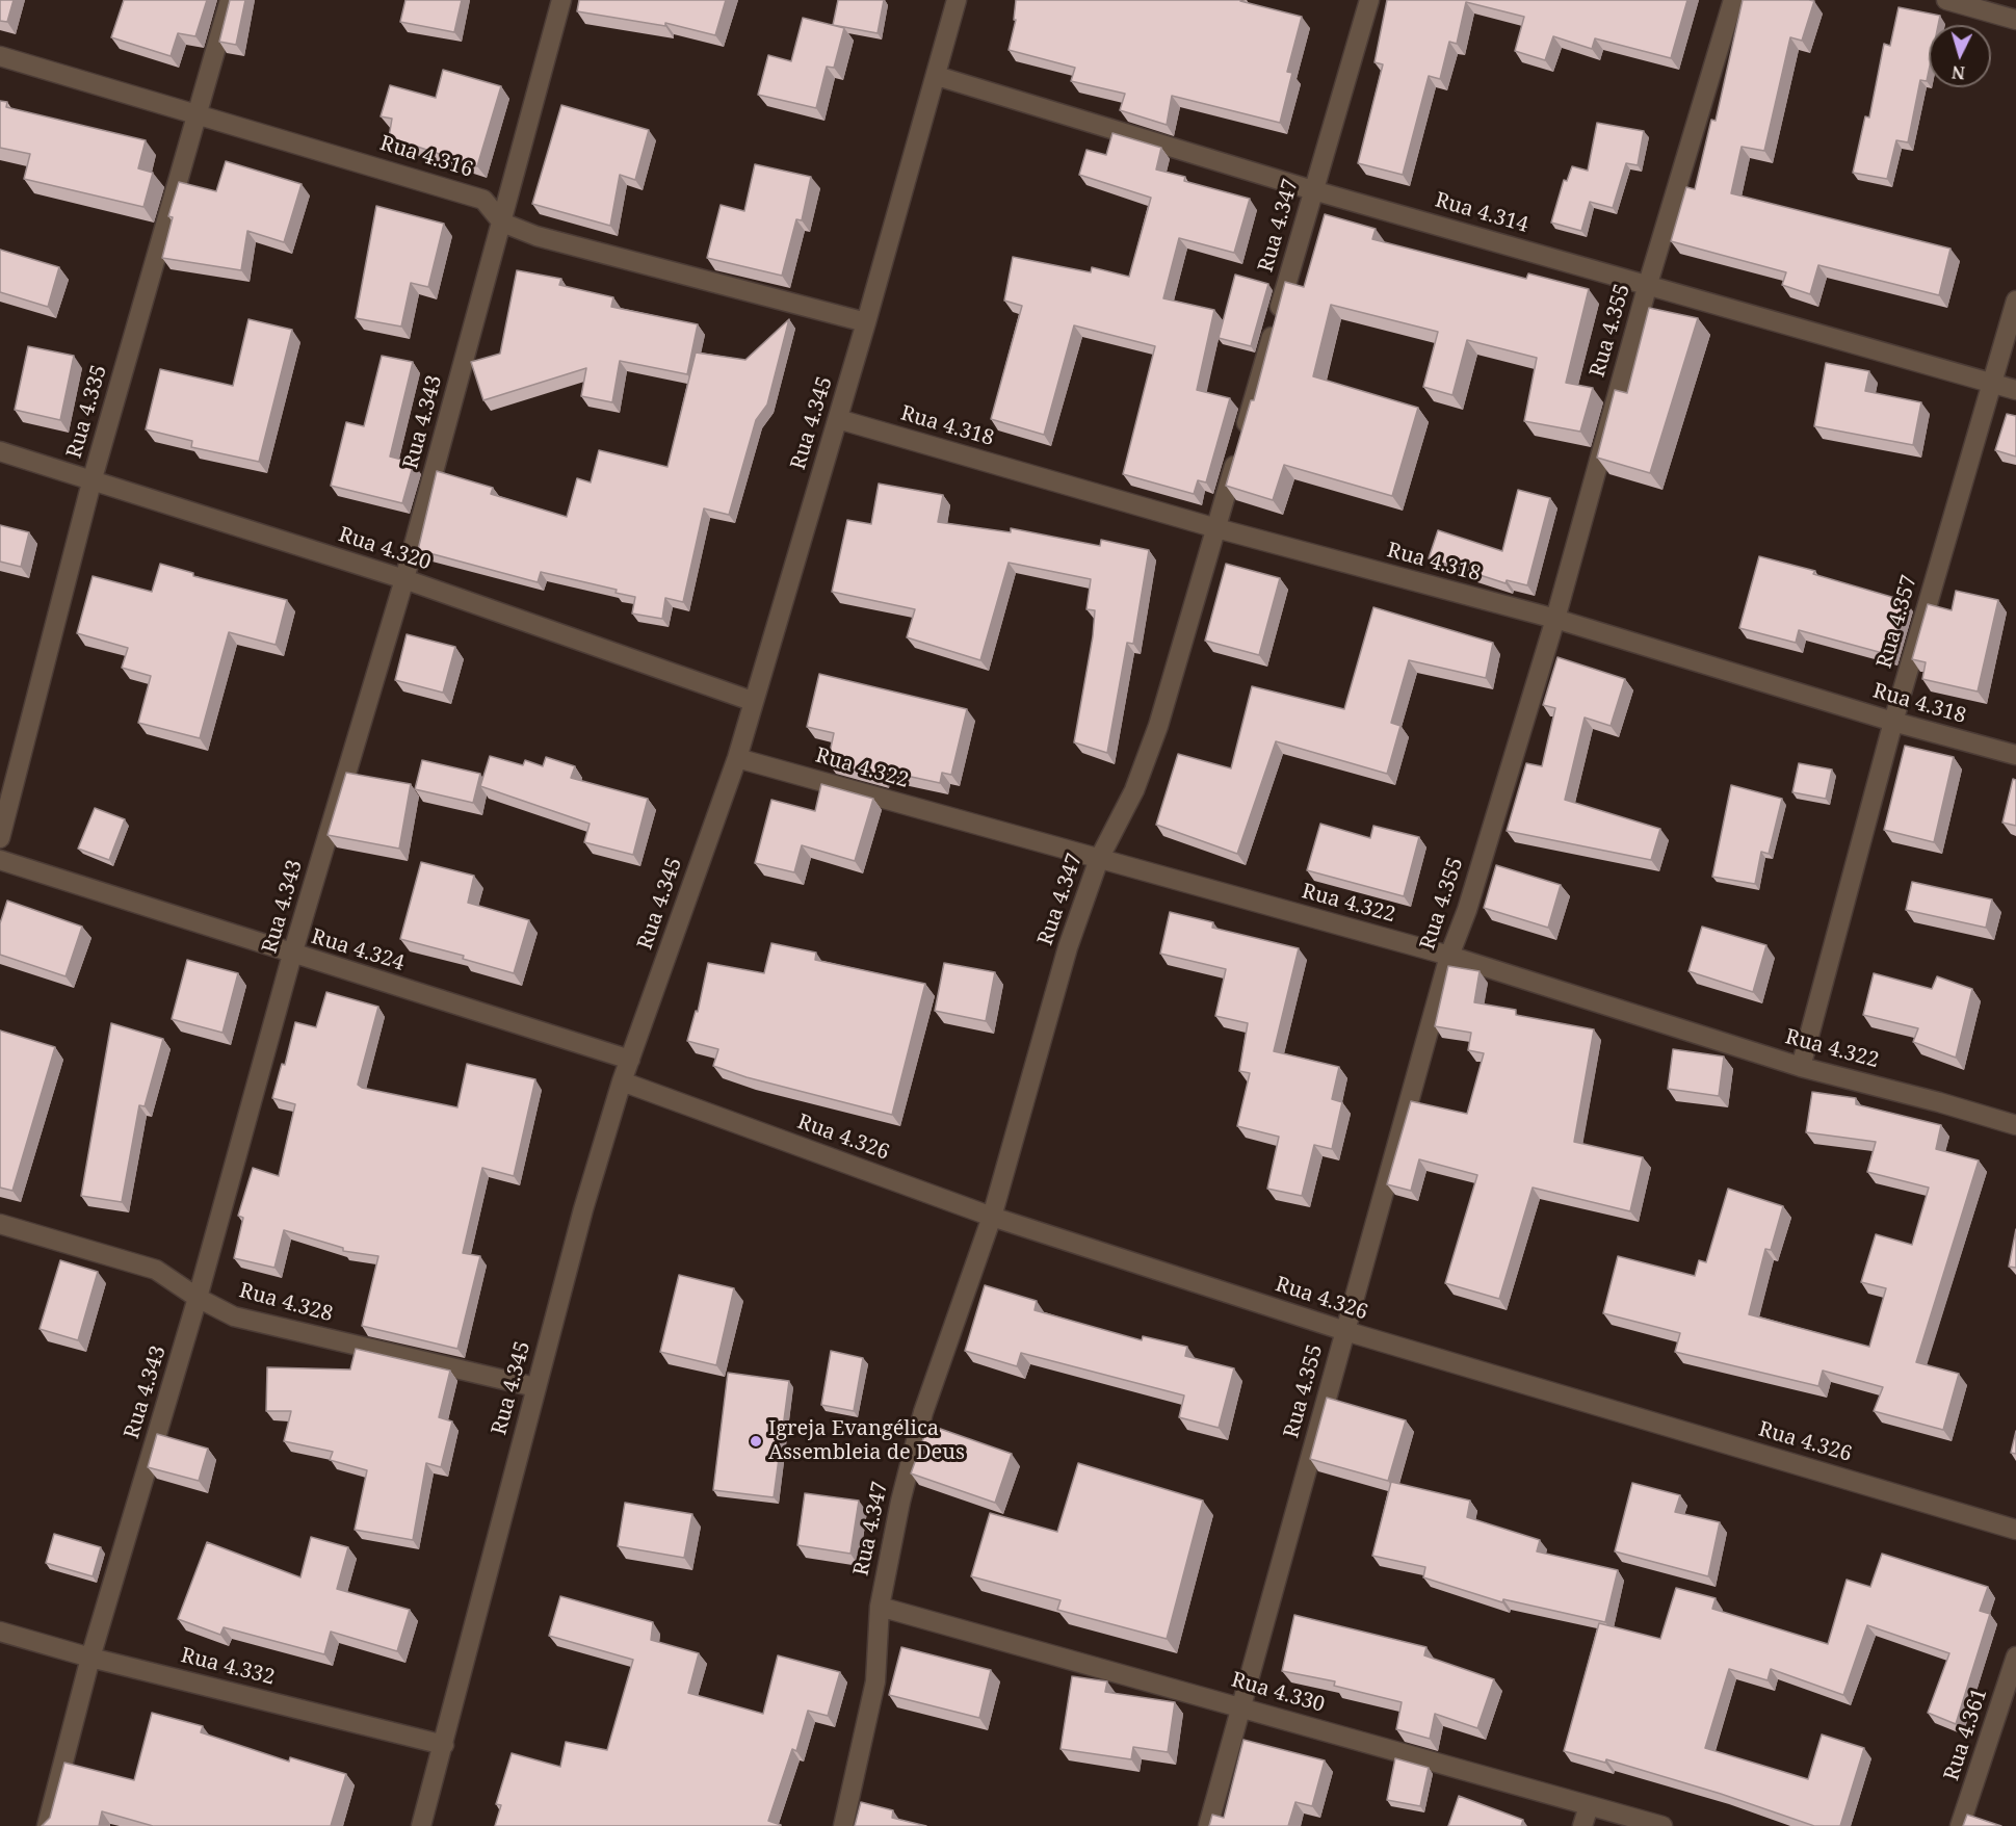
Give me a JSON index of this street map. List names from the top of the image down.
{
  "streets": {
    "street": [
      "Rua 4.316",
      "Rua 4.314",
      "Rua 4.347",
      "Rua 4.355",
      "Rua 4.335",
      "Rua 4.343",
      "Rua 4.345",
      "Rua 4.318",
      "Rua 4.320",
      "Rua 4.357",
      "Rua 4.322",
      "Rua 4.324",
      "Rua 4.326",
      "Rua 4.328",
      "Rua 4.332",
      "Rua 4.330",
      "Rua 4.361"
    ]
  },
  "crossings": [
    ["Rua 4.316", "Rua 4.335"],
    ["Rua 4.316", "Rua 4.343"],
    ["Rua 4.316", "Rua 4.345"],
    ["Rua 4.314", "Rua 4.347"],
    ["Rua 4.314", "Rua 4.355"],
    ["Rua 4.314", "Rua 4.345"],
    ["Rua 4.314", "Rua 4.357"],
    ["Rua 4.347", "Rua 4.318"],
    ["Rua 4.347", "Rua 4.322"],
    ["Rua 4.347", "Rua 4.326"],
    ["Rua 4.347", "Rua 4.330"],
    ["Rua 4.355", "Rua 4.318"],
    ["Rua 4.355", "Rua 4.322"],
    ["Rua 4.355", "Rua 4.326"],
    ["Rua 4.355", "Rua 4.330"],
    ["Rua 4.335", "Rua 4.320"],
    ["Rua 4.343", "Rua 4.320"],
    ["Rua 4.343", "Rua 4.324"],
    ["Rua 4.343", "Rua 4.328"],
    ["Rua 4.343", "Rua 4.332"],
    ["Rua 4.345", "Rua 4.318"],
    ["Rua 4.345", "Rua 4.320"],
    ["Rua 4.345", "Rua 4.322"],
    ["Rua 4.345", "Rua 4.324"],
    ["Rua 4.345", "Rua 4.326"],
    ["Rua 4.345", "Rua 4.328"],
    ["Rua 4.345", "Rua 4.332"],
    ["Rua 4.318", "Rua 4.357"],
    ["Rua 4.357", "Rua 4.322"]
  ],
  "places": ["Igreja Evangélica Assembleia de Deus"],
  "north": "bottom"
}
